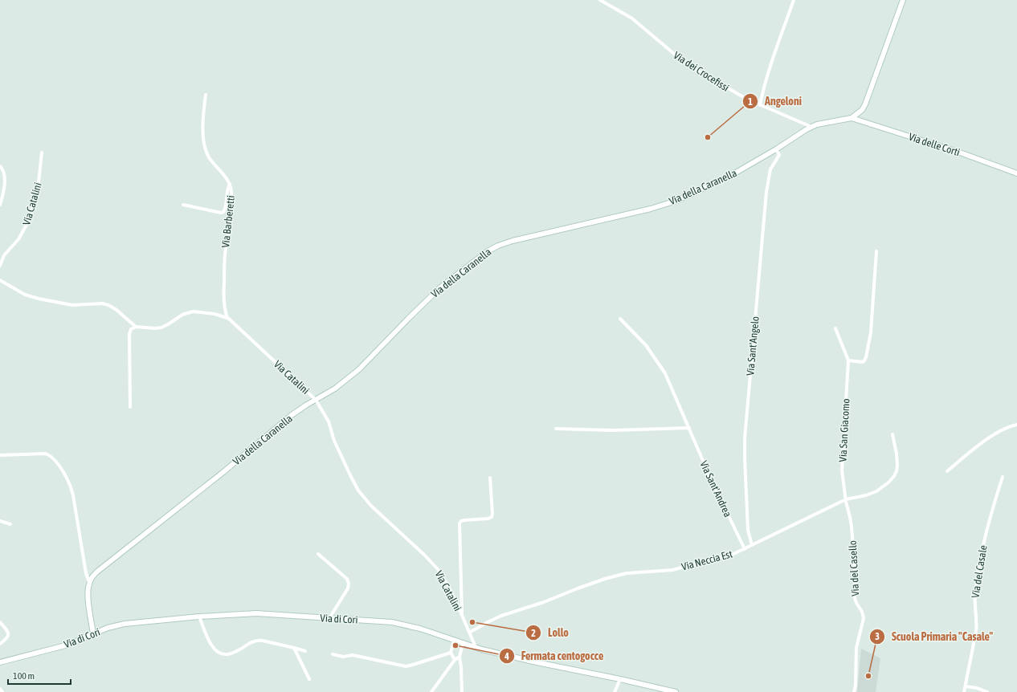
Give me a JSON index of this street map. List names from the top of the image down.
{
  "streets": {
    "main road": ["Via delle Corti", "Via della Caranella", "Via di Cori"],
    "street": [
      "Via dei Crocefissi",
      "Via Catalini",
      "Via Barberetti",
      "Via Sant'Angelo",
      "Via San Giacomo",
      "Via Sant'Andrea",
      "Via Neccia Est",
      "Via del Casello",
      "Via del Casale"
    ]
  },
  "crossings": [
    ["Via dei Crocefissi", "Via della Caranella"],
    ["Via delle Corti", "Via della Caranella"],
    ["Via della Caranella", "Via Catalini"],
    ["Via della Caranella", "Via Sant'Angelo"],
    ["Via Catalini", "Via Barberetti"],
    ["Via Catalini", "Via Neccia Est"],
    ["Via Catalini", "Via di Cori"],
    ["Via Sant'Angelo", "Via Neccia Est"],
    ["Via San Giacomo", "Via Neccia Est"],
    ["Via San Giacomo", "Via del Casello"],
    ["Via Sant'Andrea", "Via Neccia Est"],
    ["Via Neccia Est", "Via del Casello"]
  ],
  "places": [
    "Angeloni",
    "Lollo",
    "Fermata centogocce",
    "Scuola Primaria \"Casale\""
  ],
  "scale_bar": "100 m"
}
